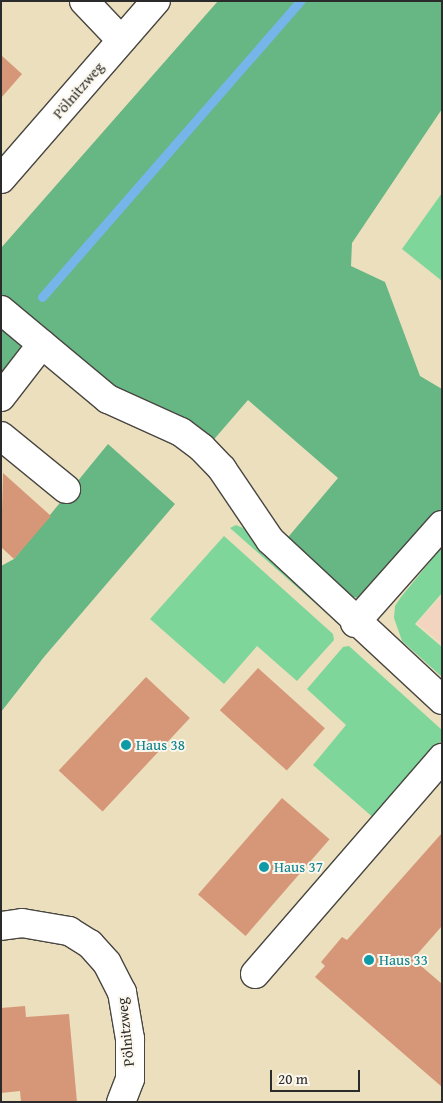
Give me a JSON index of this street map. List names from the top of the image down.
{
  "streets": {
    "street": ["Pölnitzweg"]
  },
  "places": ["Haus 38", "Haus 37", "Haus 33"],
  "scale_bar": "20 m"
}
